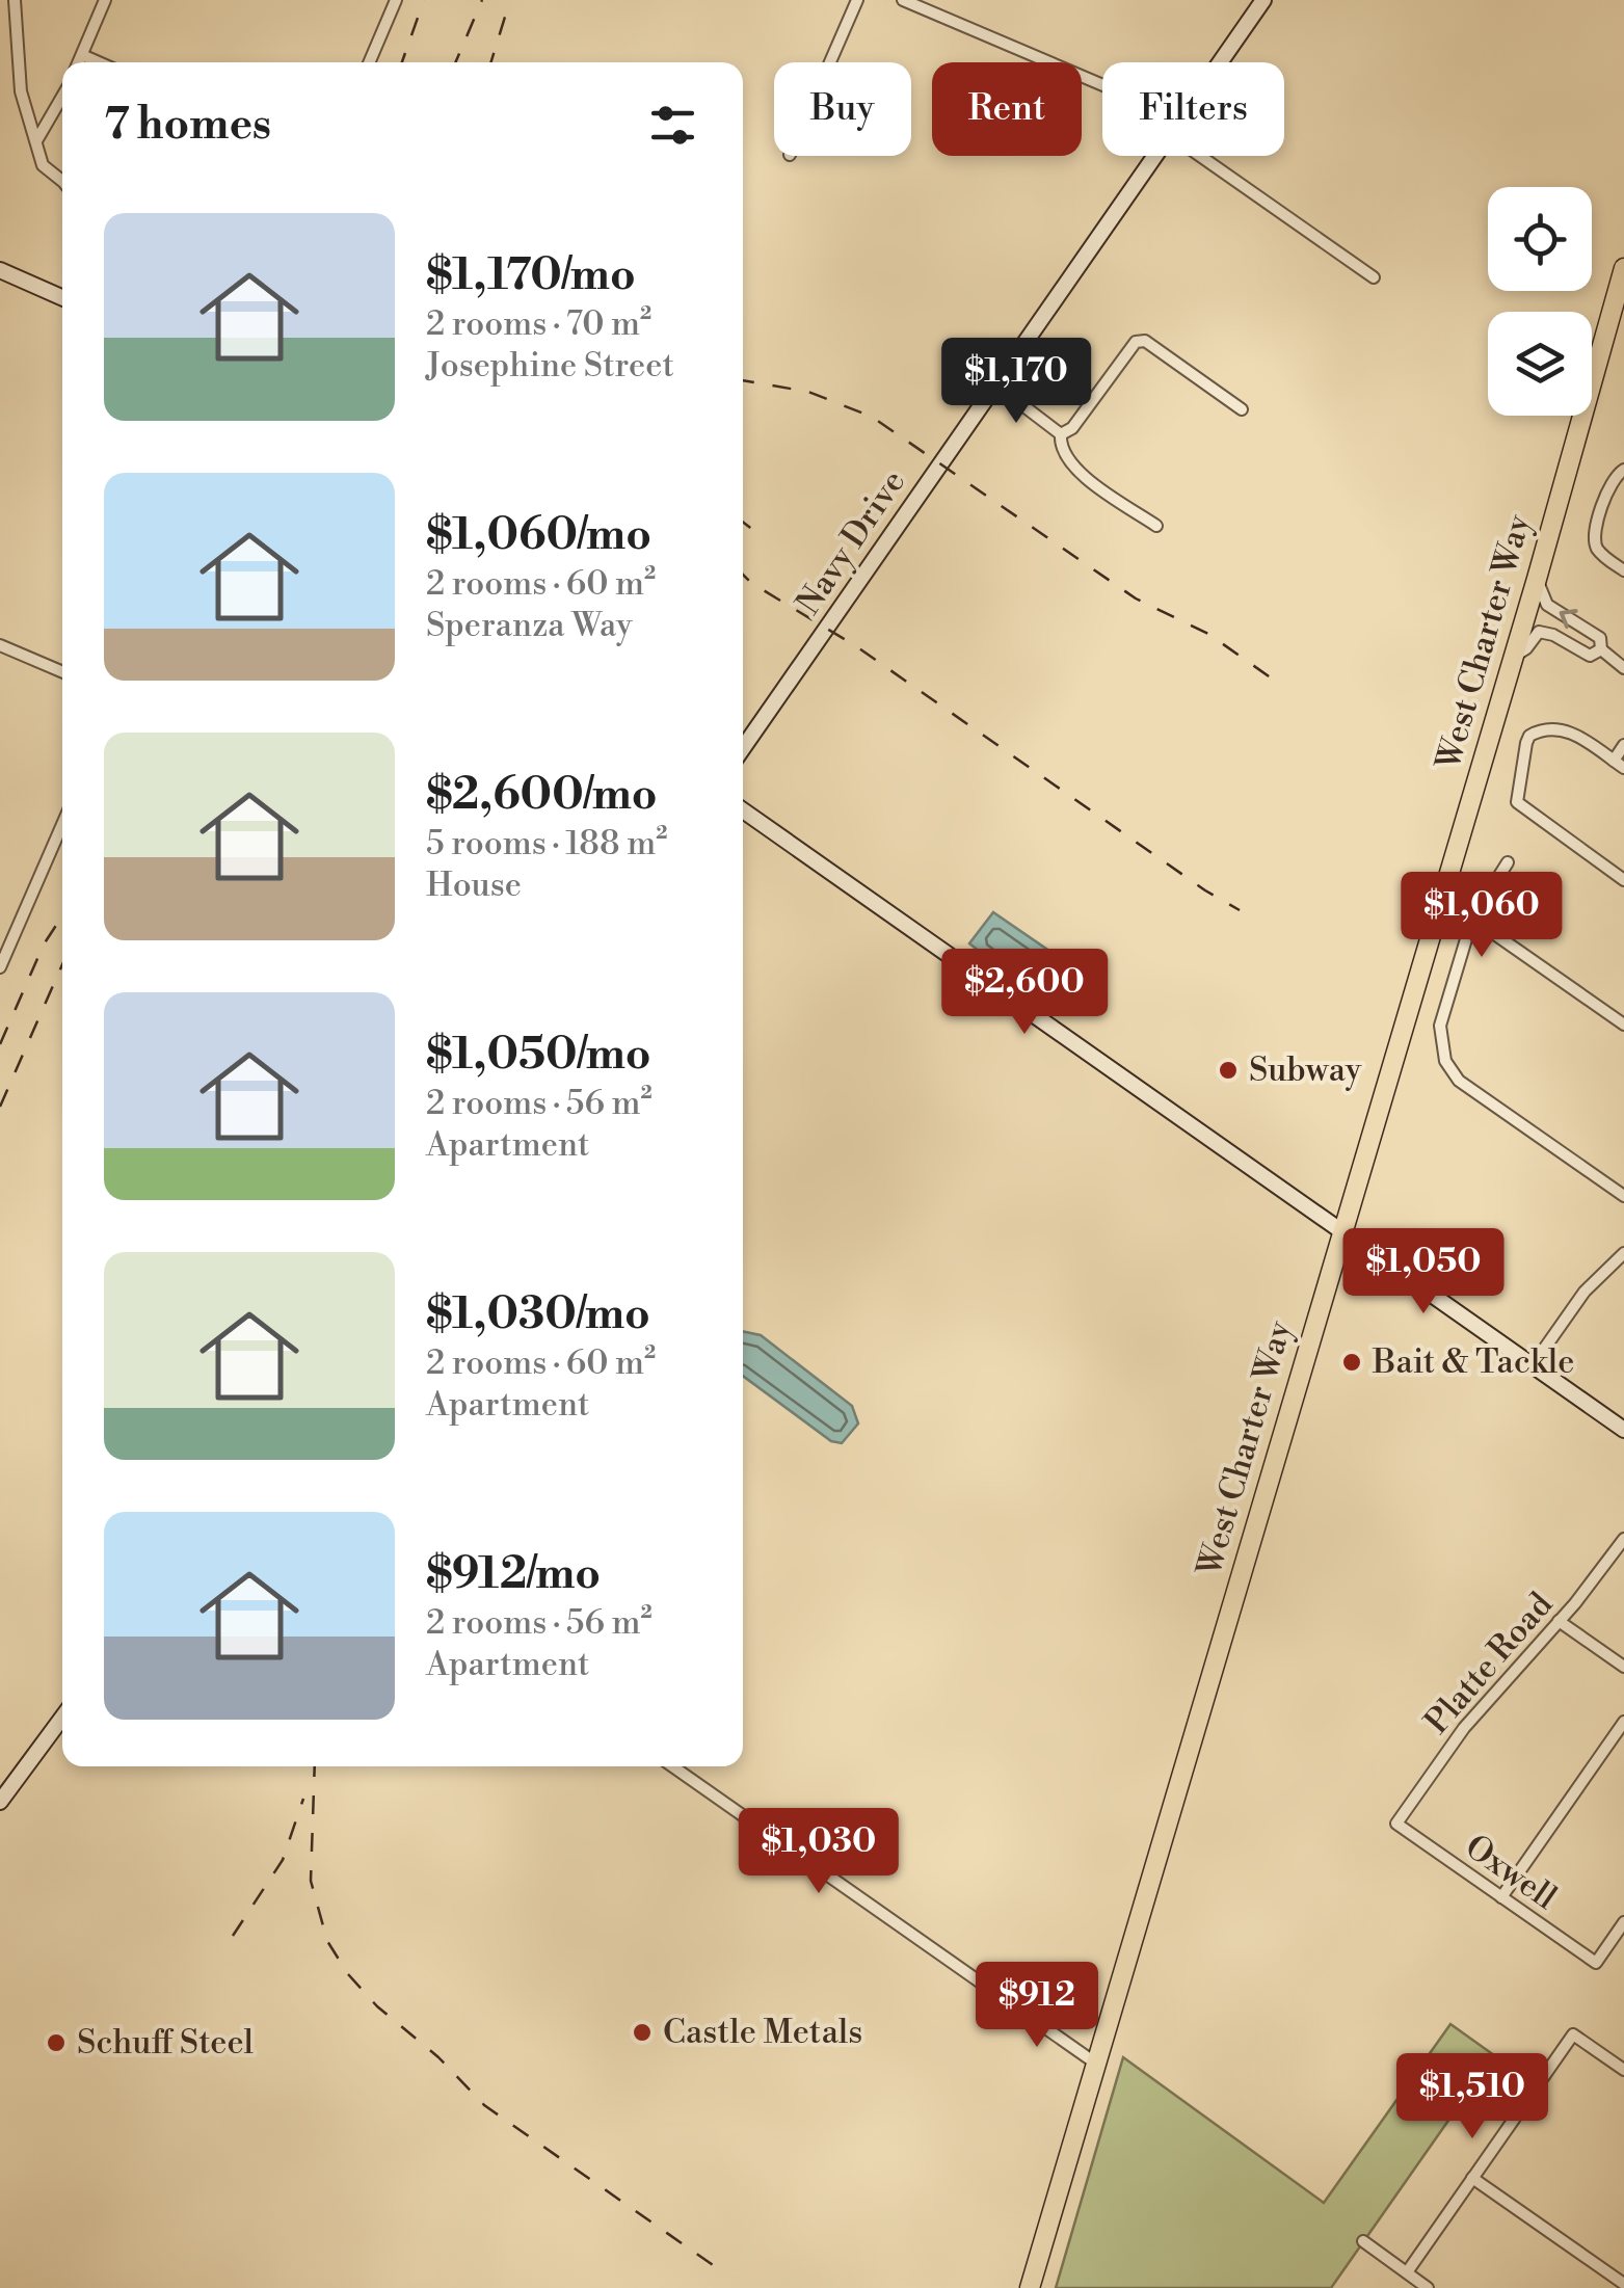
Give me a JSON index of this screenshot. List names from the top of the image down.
{
  "streets": {
    "highway": ["West Charter Way"],
    "street": ["Navy Drive", "Platte Road", "Oxwell"]
  },
  "crossings": [
    ["Platte Road", "Oxwell"]
  ],
  "places": [
    "Subway",
    "Bait & Tackle",
    "Castle Metals",
    "Schuff Steel"
  ],
  "page": {
    "chip": ["Buy", "Rent", "Filters"],
    "heading": "7 homes",
    "list": [
      {
        "name": "$1,170/mo",
        "note": "2 rooms · 70 m² · Josephine Street"
      },
      {
        "name": "$1,060/mo",
        "note": "2 rooms · 60 m² · Speranza Way"
      },
      {
        "name": "$2,600/mo",
        "note": "5 rooms · 188 m² · House"
      },
      {
        "name": "$1,050/mo",
        "note": "2 rooms · 56 m² · Apartment"
      },
      {
        "name": "$1,030/mo",
        "note": "2 rooms · 60 m² · Apartment"
      },
      {
        "name": "$912/mo",
        "note": "2 rooms · 56 m² · Apartment"
      }
    ],
    "price": [
      "$1,170",
      "$1,060",
      "$2,600",
      "$1,050",
      "$1,030",
      "$912",
      "$1,510"
    ]
  }
}
